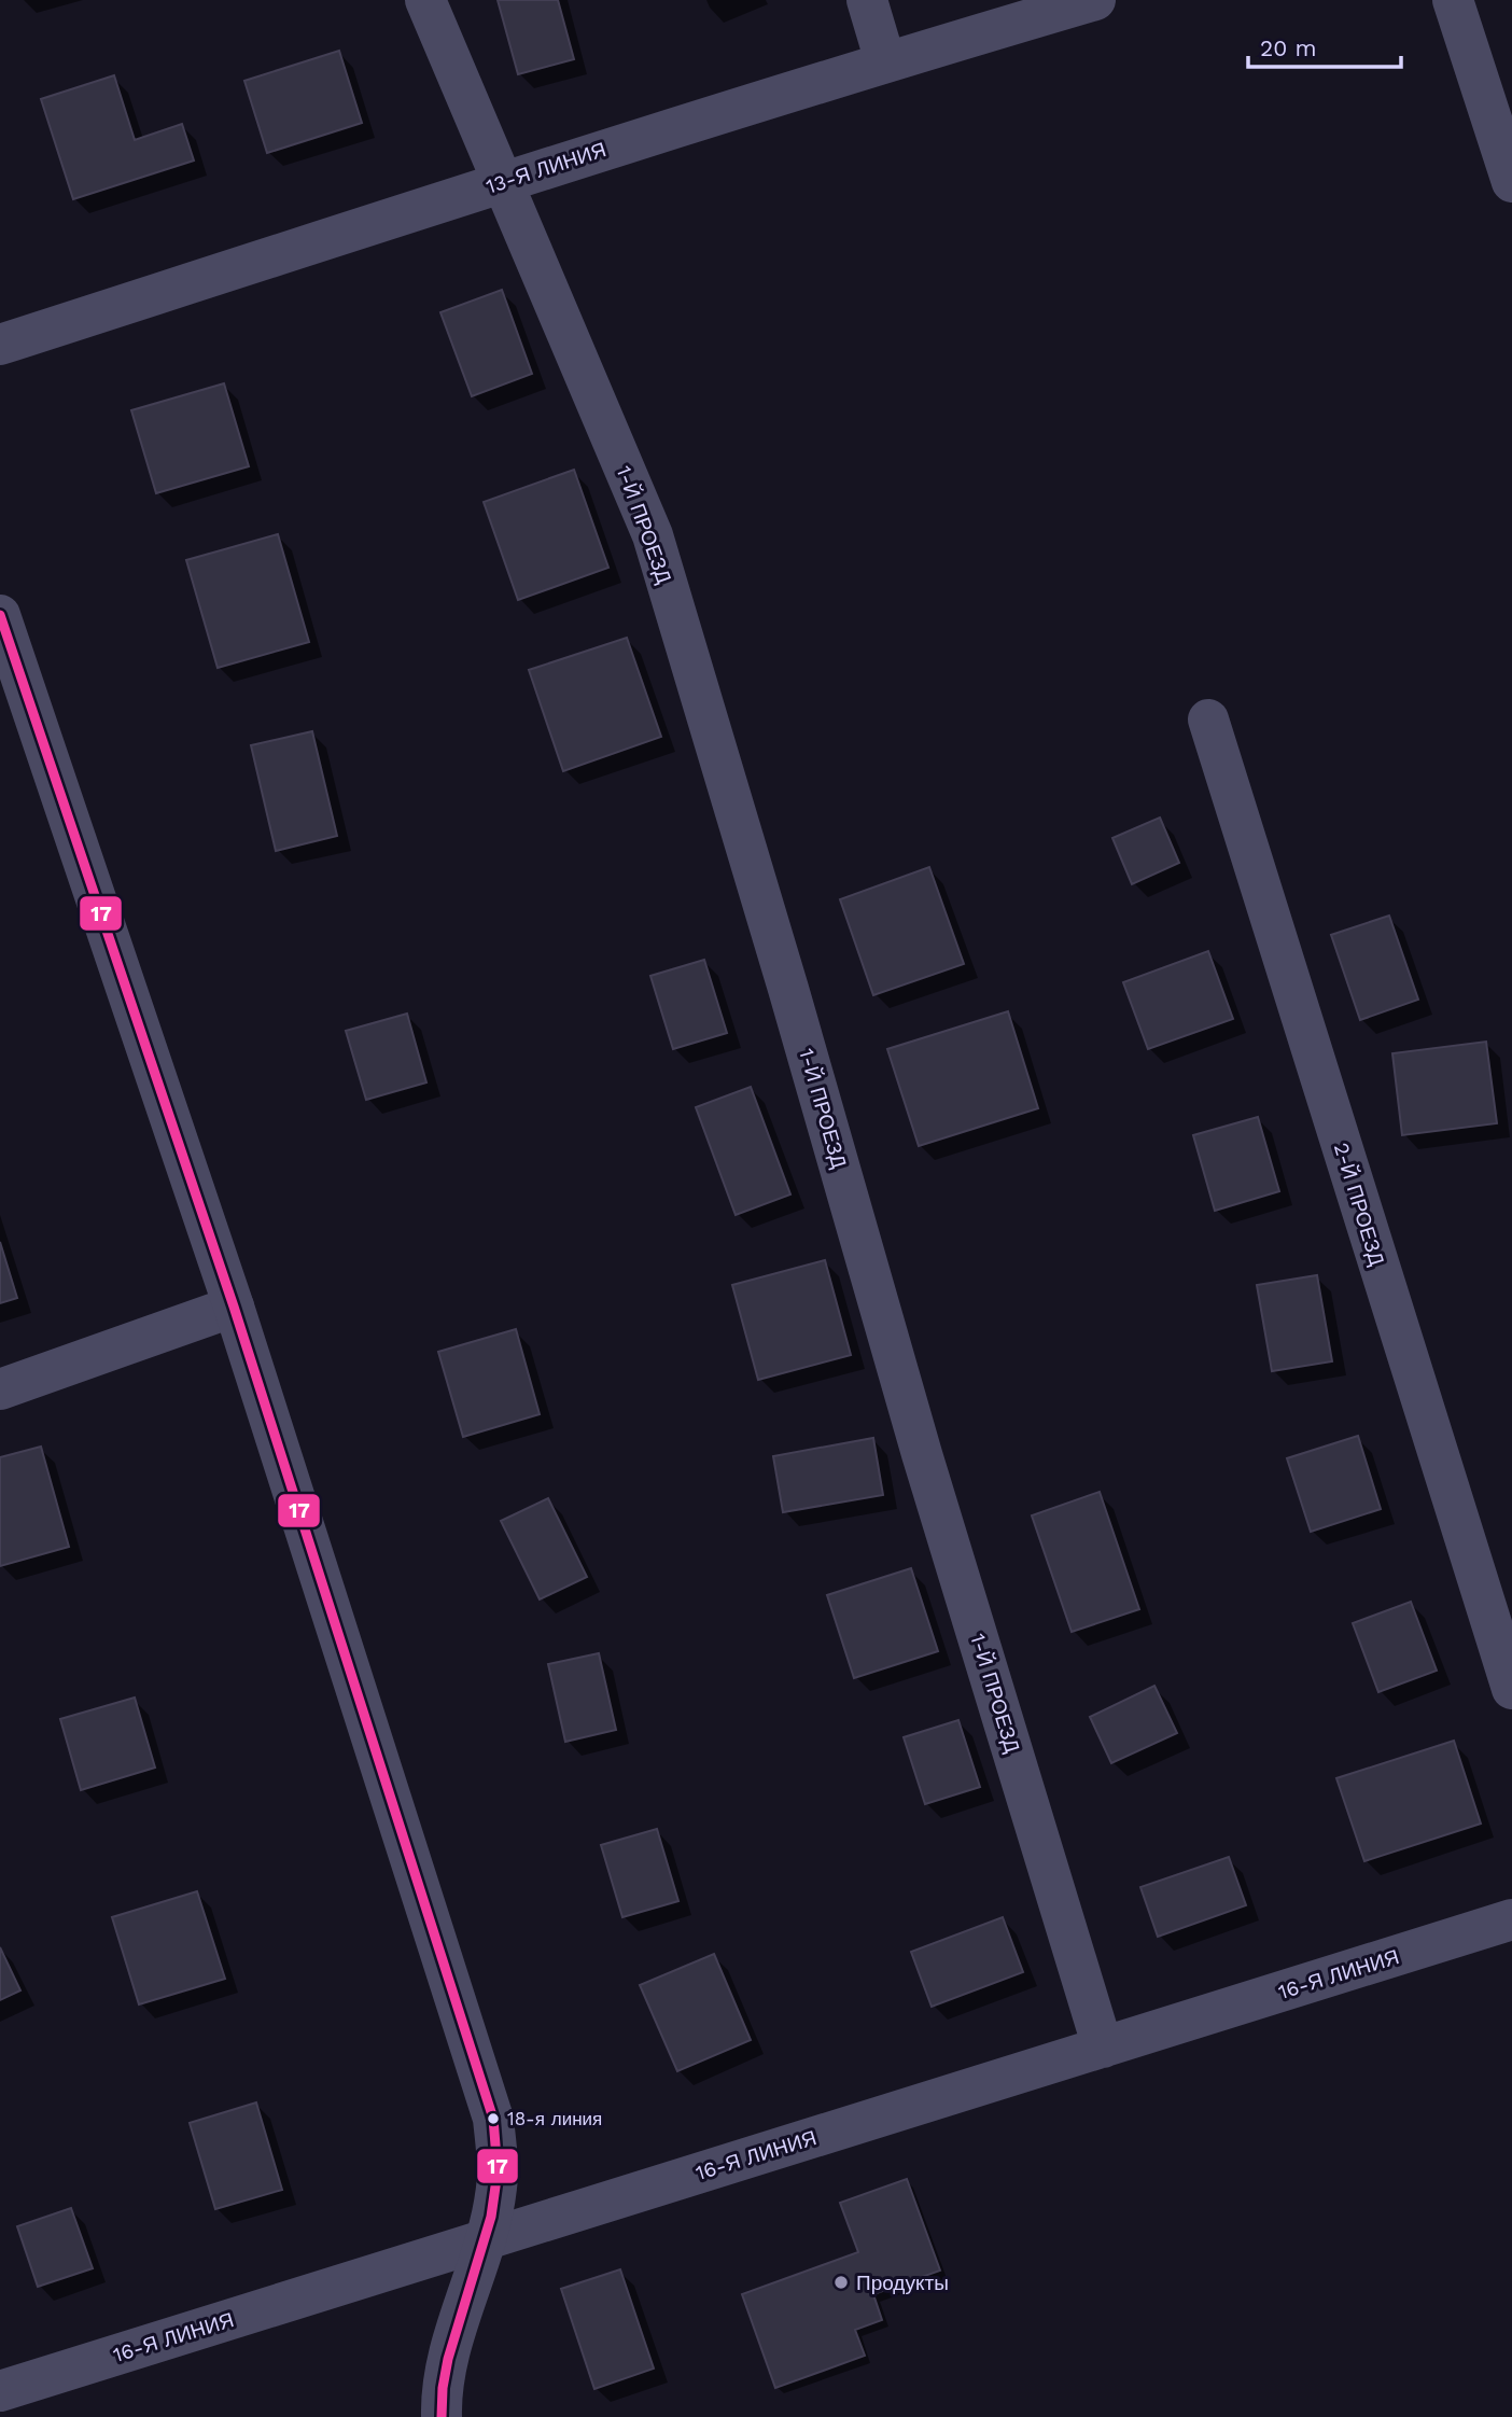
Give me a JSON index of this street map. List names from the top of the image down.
{
  "streets": {
    "street": [
      "13-Я ЛИНИЯ",
      "1-Й ПРОЕЗД",
      "2-Й ПРОЕЗД",
      "16-Я ЛИНИЯ"
    ]
  },
  "crossings": [
    ["13-Я ЛИНИЯ", "1-Й ПРОЕЗД"],
    ["1-Й ПРОЕЗД", "16-Я ЛИНИЯ"]
  ],
  "places": ["18-я линия", "Продукты"],
  "lines": ["transit line 17"],
  "scale_bar": "20 m"
}
